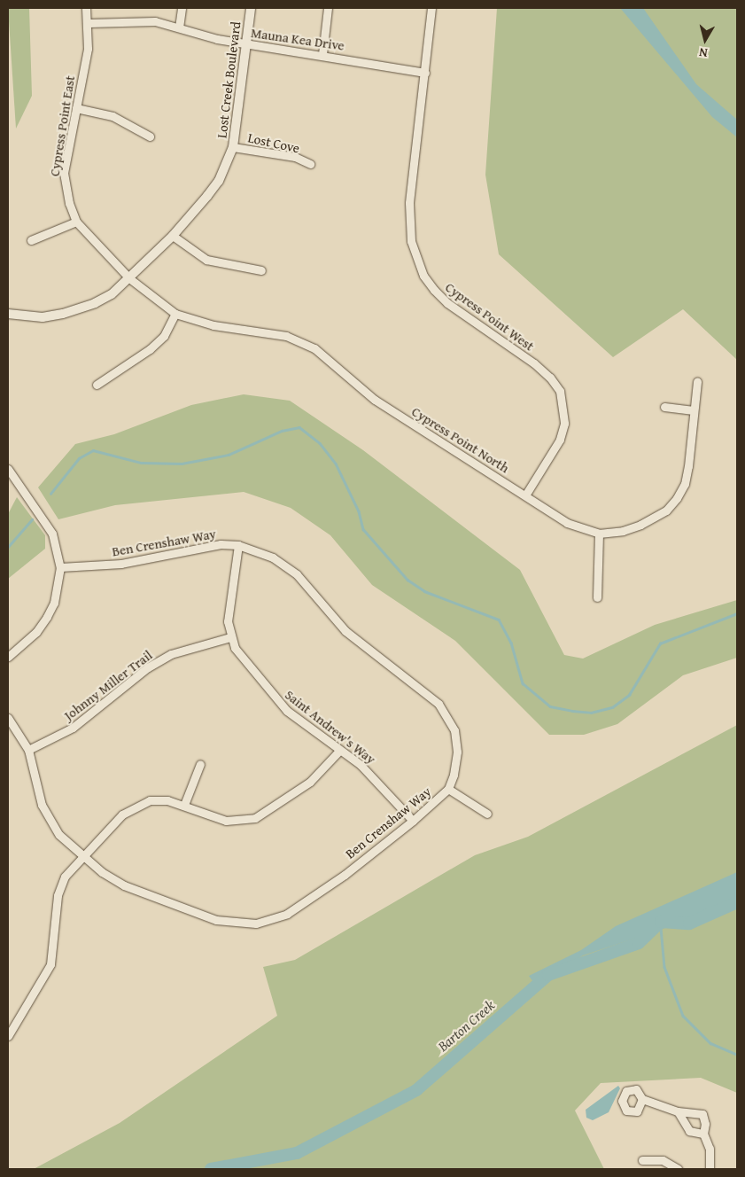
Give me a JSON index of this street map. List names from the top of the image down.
{
  "streets": {
    "street": [
      "Mauna Kea Drive",
      "Lost Creek Boulevard",
      "Cypress Point East",
      "Lost Cove",
      "Cypress Point West",
      "Cypress Point North",
      "Ben Crenshaw Way",
      "Johnny Miller Trail",
      "Saint Andrew's Way"
    ]
  },
  "crossings": [
    ["Mauna Kea Drive", "Lost Creek Boulevard"],
    ["Mauna Kea Drive", "Cypress Point East"],
    ["Mauna Kea Drive", "Cypress Point West"],
    ["Lost Creek Boulevard", "Cypress Point East"],
    ["Lost Creek Boulevard", "Lost Cove"],
    ["Lost Creek Boulevard", "Cypress Point North"],
    ["Cypress Point East", "Cypress Point North"],
    ["Cypress Point West", "Cypress Point North"],
    ["Ben Crenshaw Way", "Johnny Miller Trail"],
    ["Ben Crenshaw Way", "Saint Andrew's Way"],
    ["Johnny Miller Trail", "Saint Andrew's Way"]
  ],
  "water": ["Barton Creek"],
  "north": "bottom"
}
